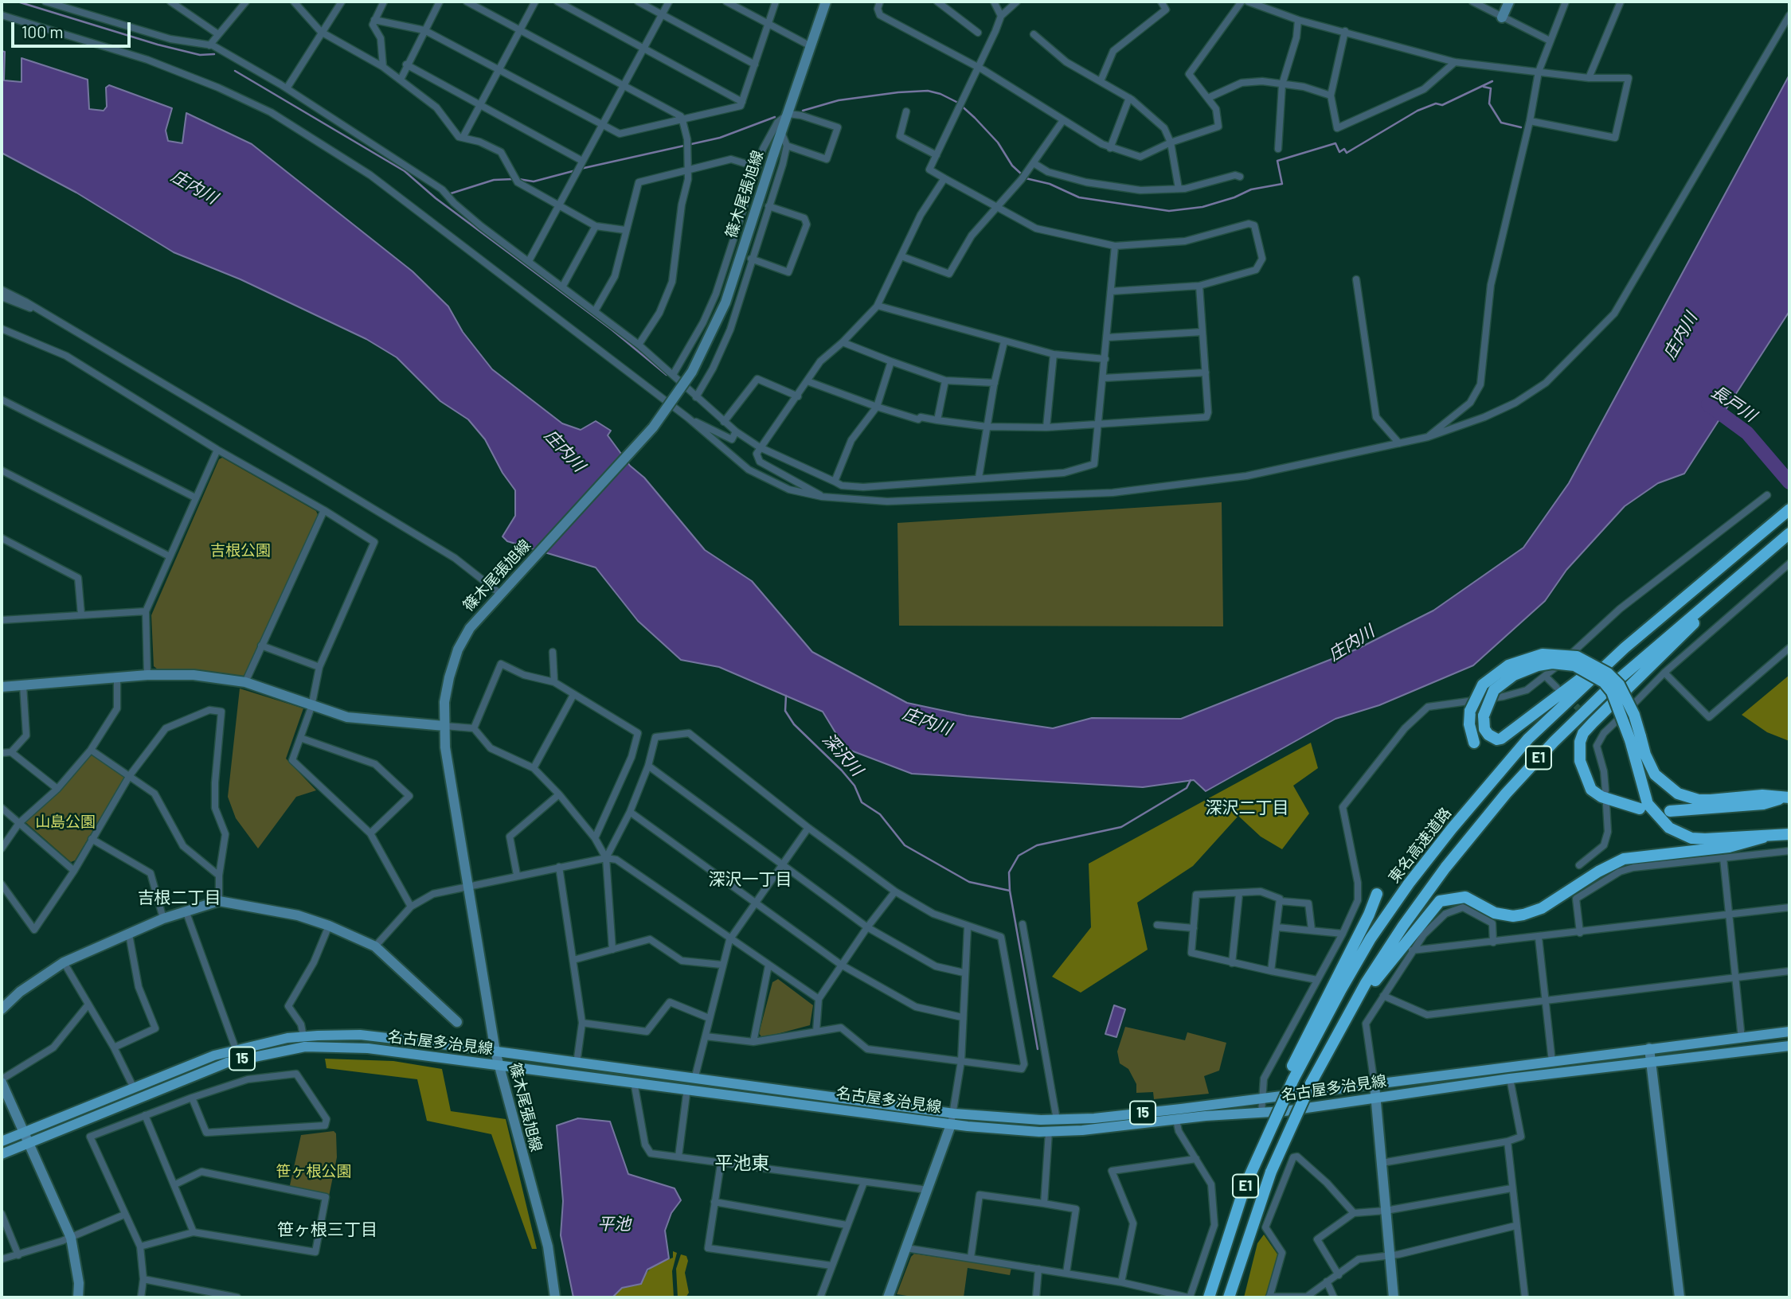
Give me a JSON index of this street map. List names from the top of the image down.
{
  "streets": {
    "highway": ["E1", "東名高速道路"],
    "main road": ["名古屋多治見線", "15"],
    "street": ["篠木尾張旭線"]
  },
  "crossings": [
    ["篠木尾張旭線", "名古屋多治見線"],
    ["E1", "東名高速道路"]
  ],
  "districts": [
    "深沢二丁目",
    "深沢一丁目",
    "吉根二丁目",
    "平池東",
    "笹ヶ根三丁目"
  ],
  "water": [
    "庄内川",
    "長戸川",
    "深沢川",
    "平池"
  ],
  "parks": ["吉根公園", "山島公園", "笹ヶ根公園"],
  "scale_bar": "100 m"
}
